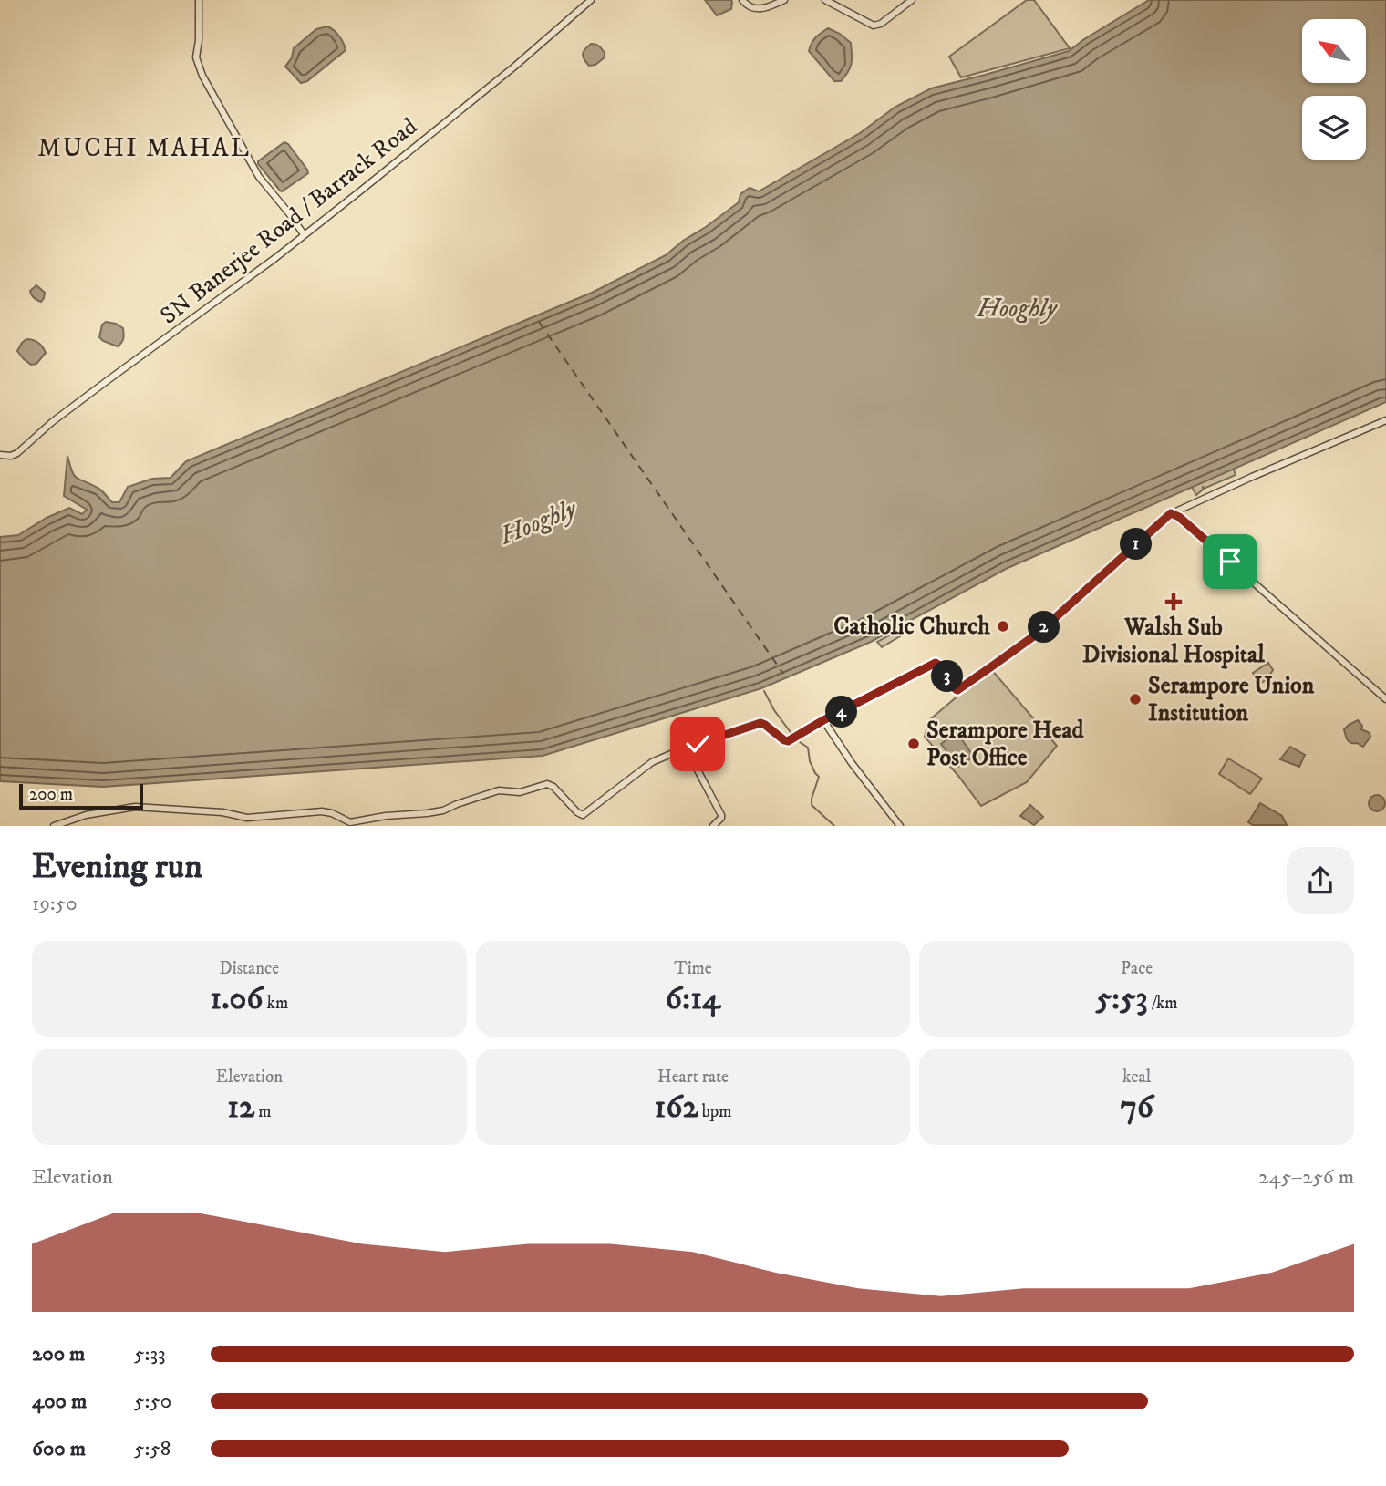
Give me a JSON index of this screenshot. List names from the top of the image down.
{
  "streets": {
    "street": ["SN Banerjee Road / Barrack Road"]
  },
  "districts": ["MUCHI MAHAL"],
  "water": ["Hooghly"],
  "places": {
    "health": ["Walsh Sub Divisional Hospital"],
    "other": ["Catholic Church", "Serampore Union Institution", "Serampore Head Post Office"]
  },
  "scale_bar": "200 m",
  "north": "top left",
  "page": {
    "pins": [
      "1",
      "2",
      "3",
      "4"
    ],
    "scale": "200 m",
    "heading": ["Evening run", "19:50"],
    "stats": [
      ["Distance", "1.06 km"],
      ["Time", "6:14"],
      ["Pace", "5:53 /km"],
      ["Elevation", "12 m"],
      ["Heart rate", "162 bpm"],
      ["kcal", "76"]
    ],
    "chart": ["Elevation", "245–256 m"],
    "list": [
      {
        "name": "200 m",
        "note": "5:33"
      },
      {
        "name": "400 m",
        "note": "5:50"
      },
      {
        "name": "600 m",
        "note": "5:58"
      }
    ]
  }
}
